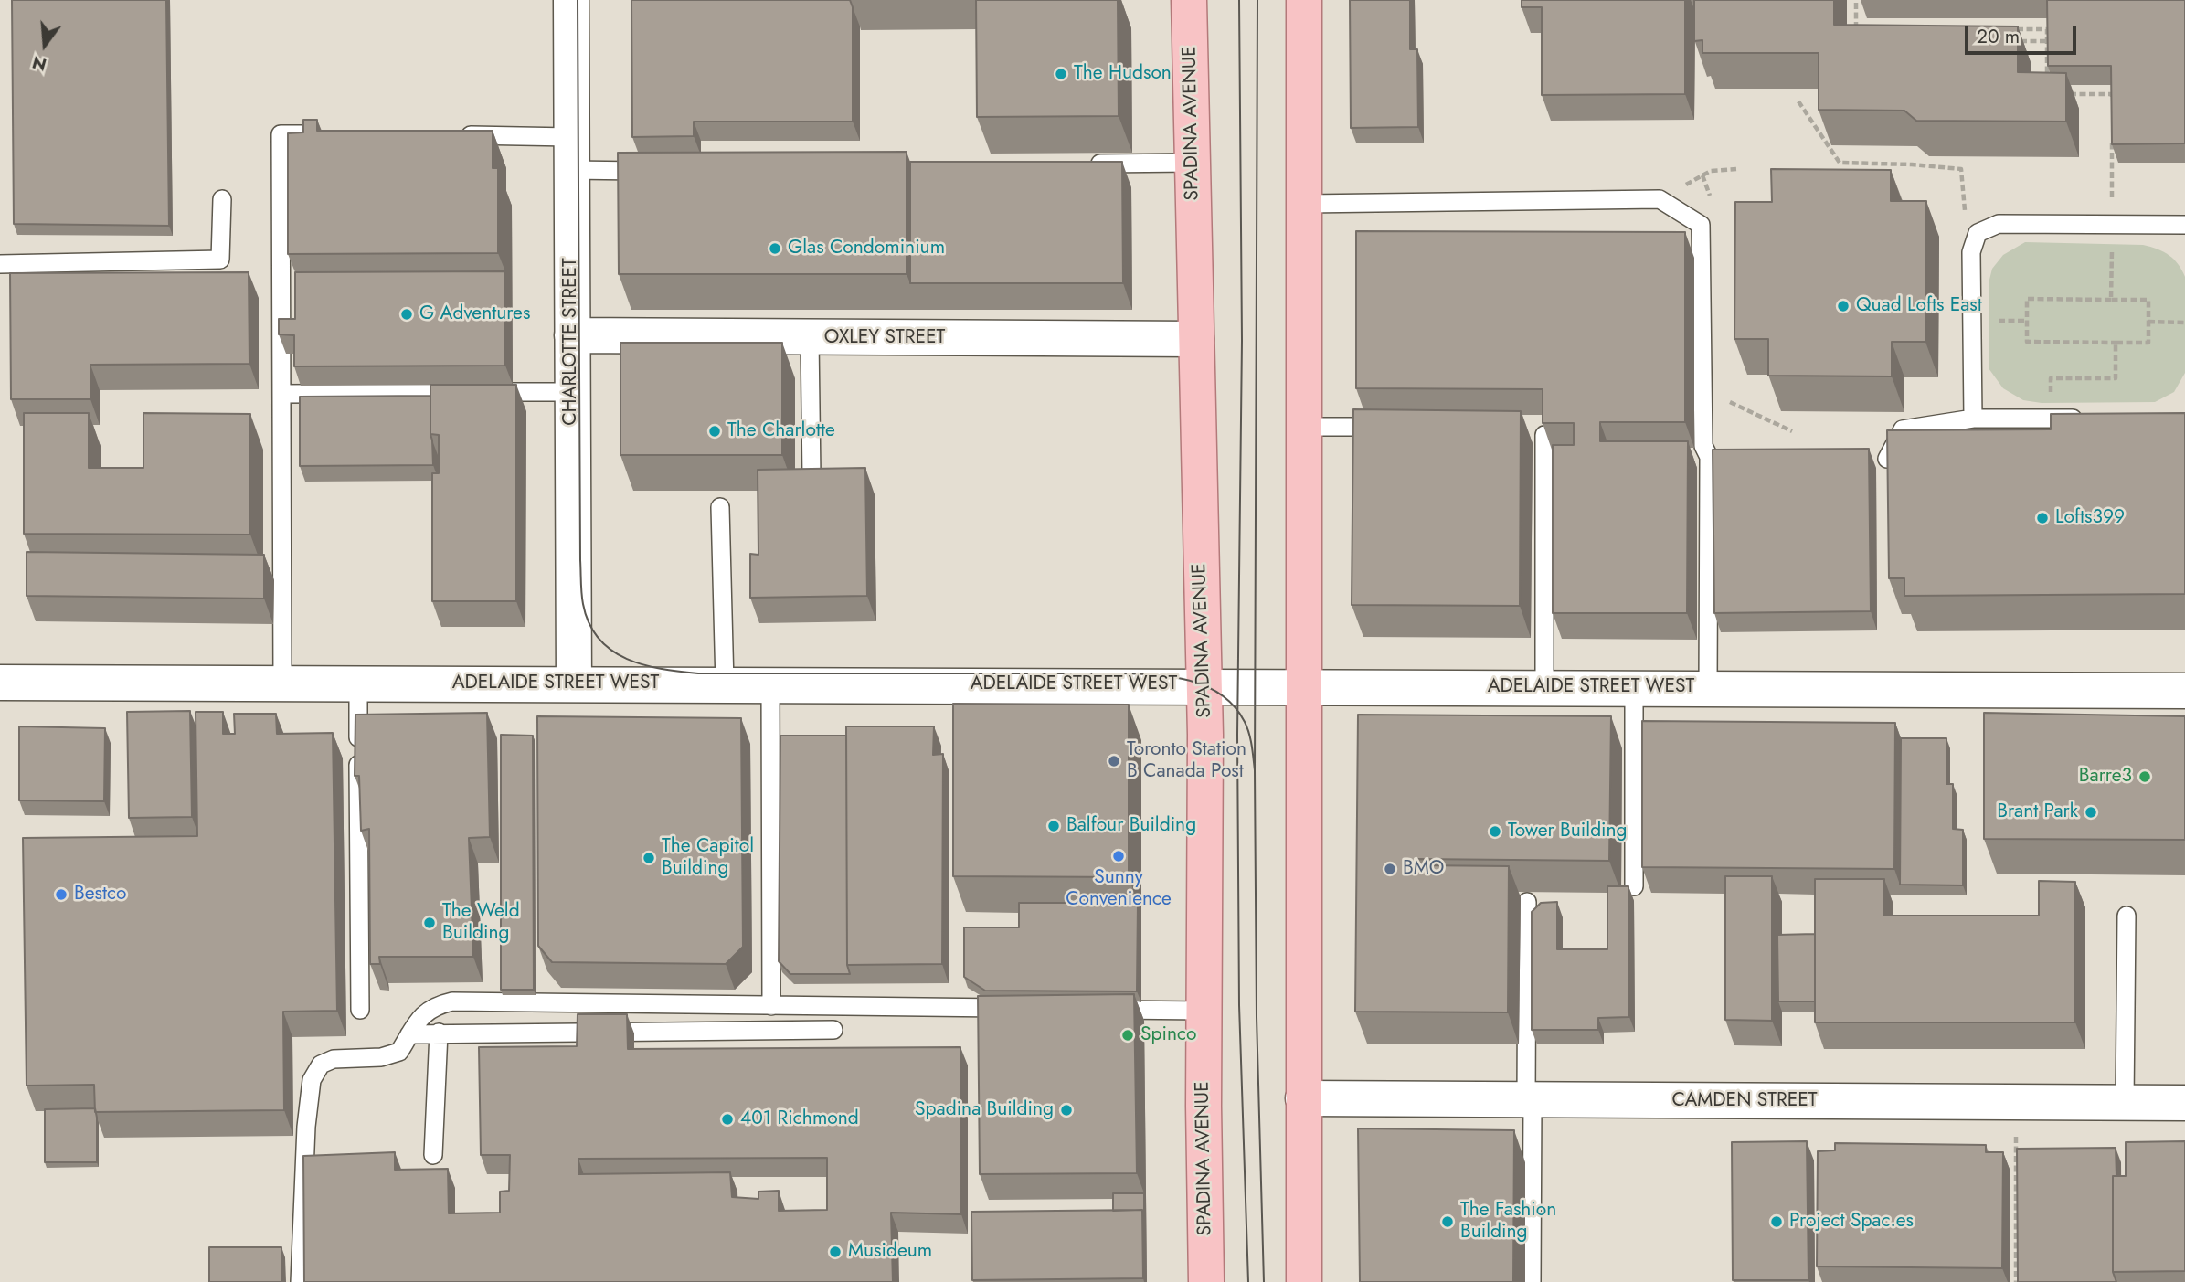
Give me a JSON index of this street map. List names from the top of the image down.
{
  "streets": {
    "main road": [
      "SPADINA AVENUE",
      "OXLEY STREET",
      "CHARLOTTE STREET",
      "ADELAIDE STREET WEST",
      "CAMDEN STREET"
    ]
  },
  "crossings": [
    ["SPADINA AVENUE", "OXLEY STREET"],
    ["SPADINA AVENUE", "ADELAIDE STREET WEST"],
    ["OXLEY STREET", "CHARLOTTE STREET"],
    ["CHARLOTTE STREET", "ADELAIDE STREET WEST"]
  ],
  "places": [
    "The Hudson",
    "Glas Condominium",
    "Quad Lofts East",
    "G Adventures",
    "The Charlotte",
    "Lofts399",
    "Toronto Station B Canada Post",
    "Barre3",
    "Brant Park",
    "Balfour Building",
    "Tower Building",
    "Sunny Convenience",
    "The Capitol Building",
    "BMO",
    "Bestco",
    "The Weld Building",
    "Spinco",
    "Spadina Building",
    "401 Richmond",
    "The Fashion Building",
    "Project Spac.es",
    "Musideum"
  ],
  "scale_bar": "20 m",
  "north": "bottom"
}
